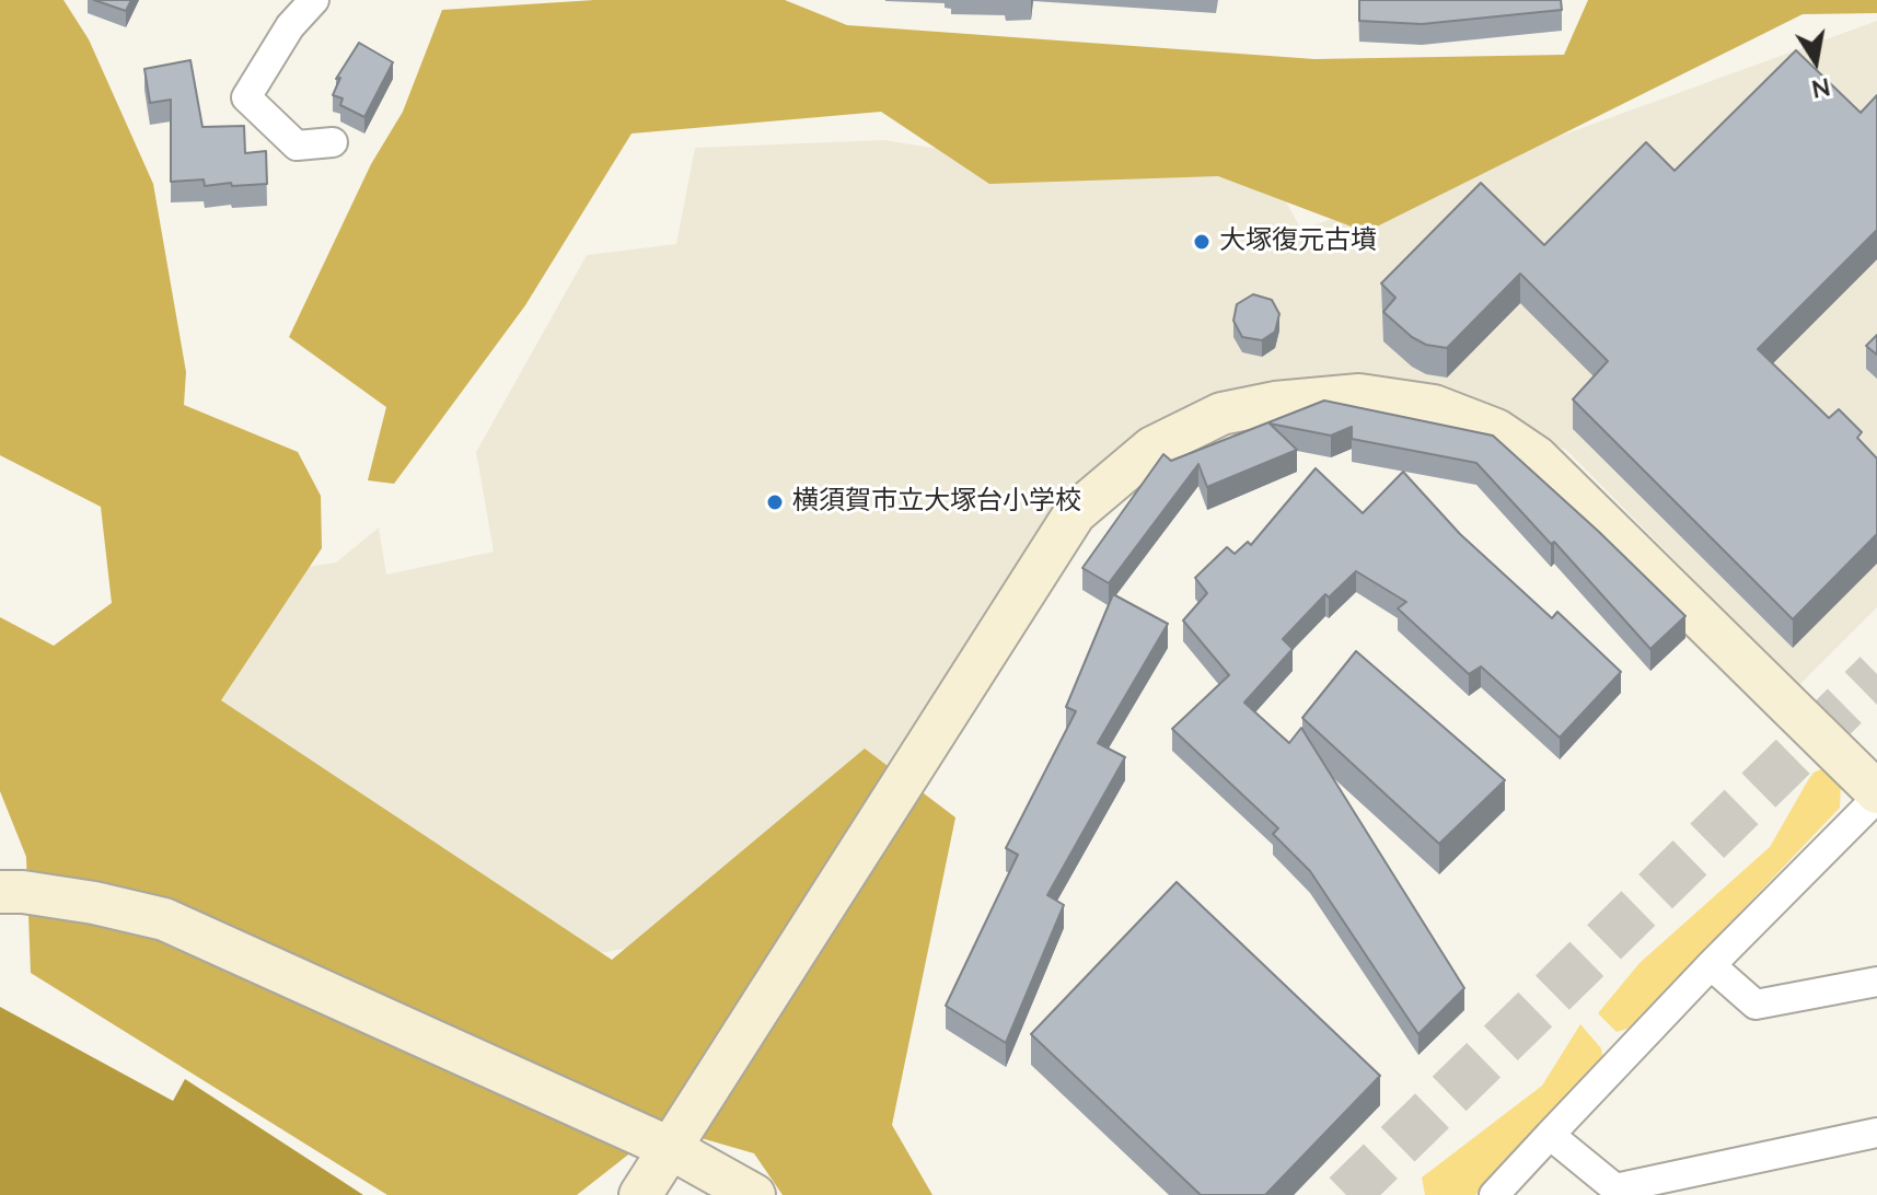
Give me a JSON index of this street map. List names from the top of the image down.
{
  "places": ["大塚復元古墳", "横須賀市立大塚台小学校"],
  "north": "bottom"
}
